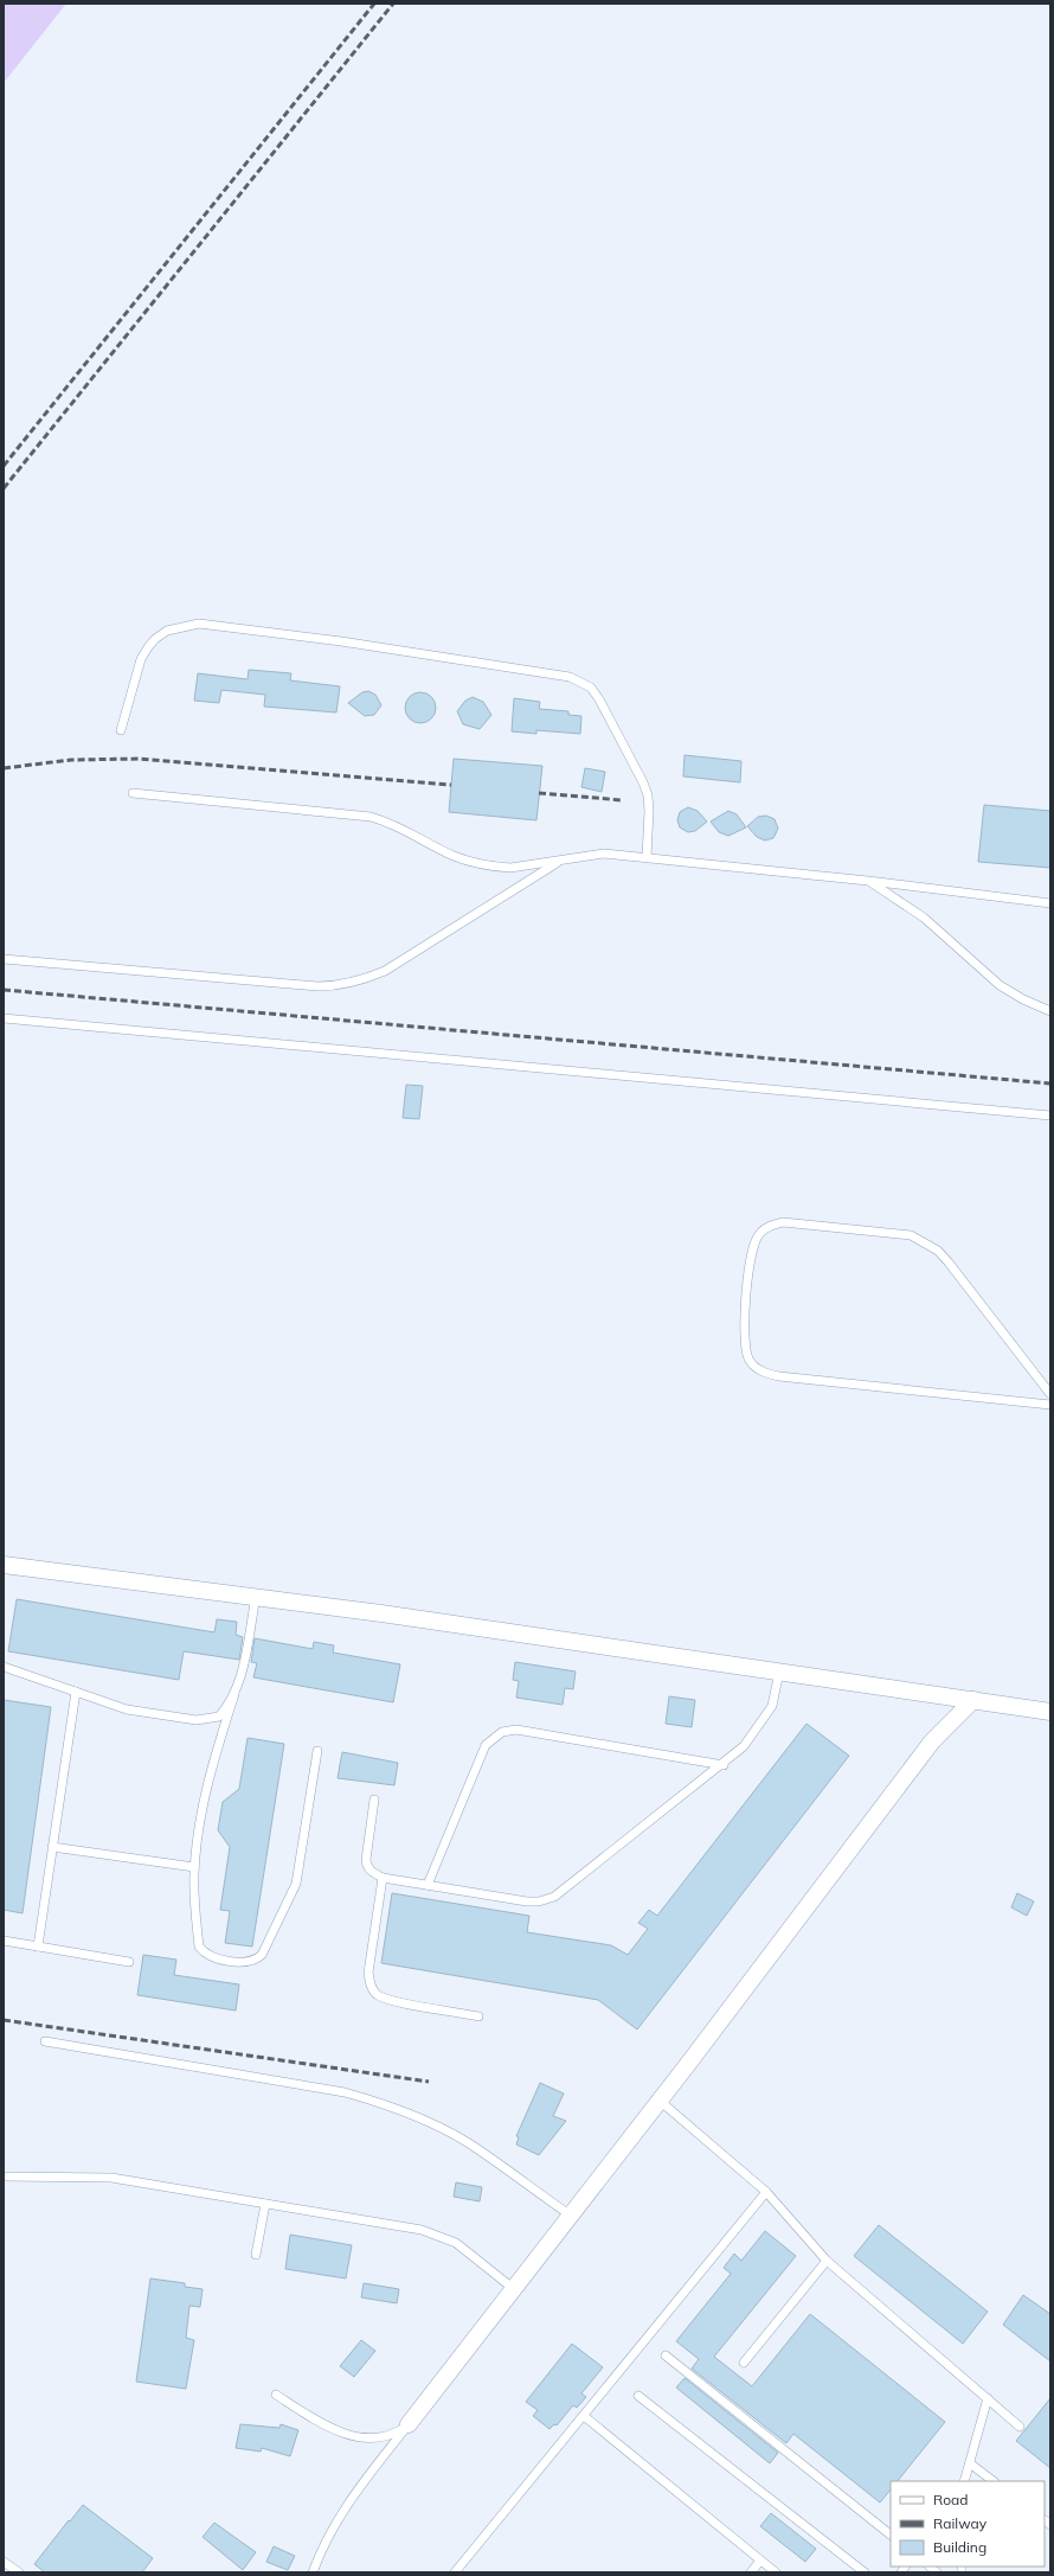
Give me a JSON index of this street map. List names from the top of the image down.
{
  "legend": ["Road", "Railway", "Building"]
}
